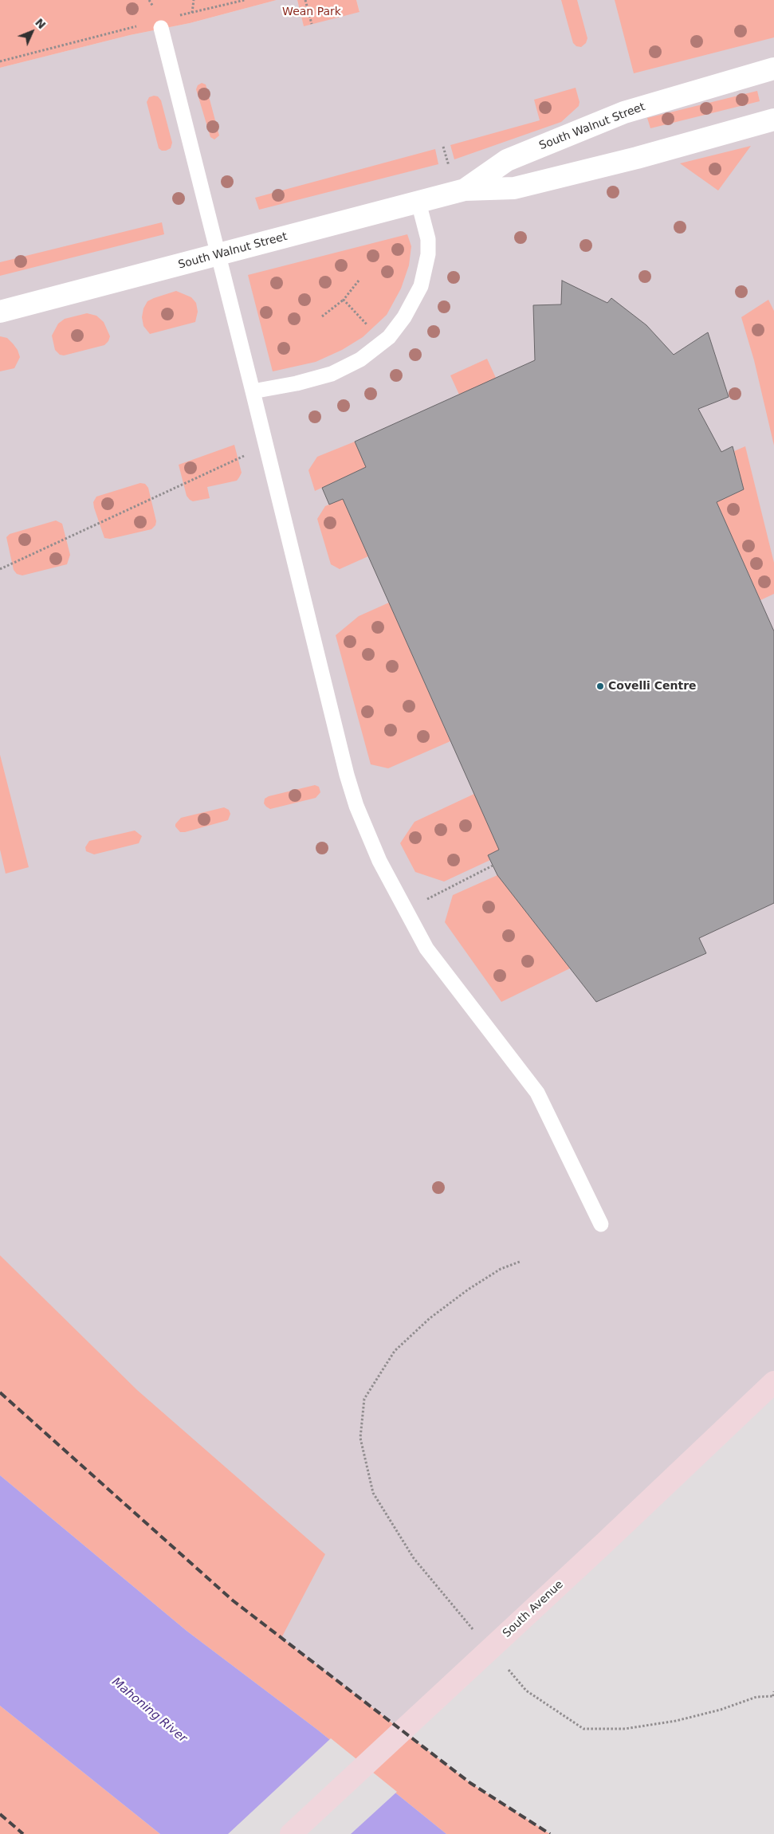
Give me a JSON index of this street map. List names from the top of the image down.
{
  "streets": {
    "main road": ["South Avenue"],
    "street": ["South Walnut Street"]
  },
  "water": ["Mahoning River"],
  "parks": ["Wean Park"],
  "places": ["Covelli Centre"],
  "north": "top right"
}
